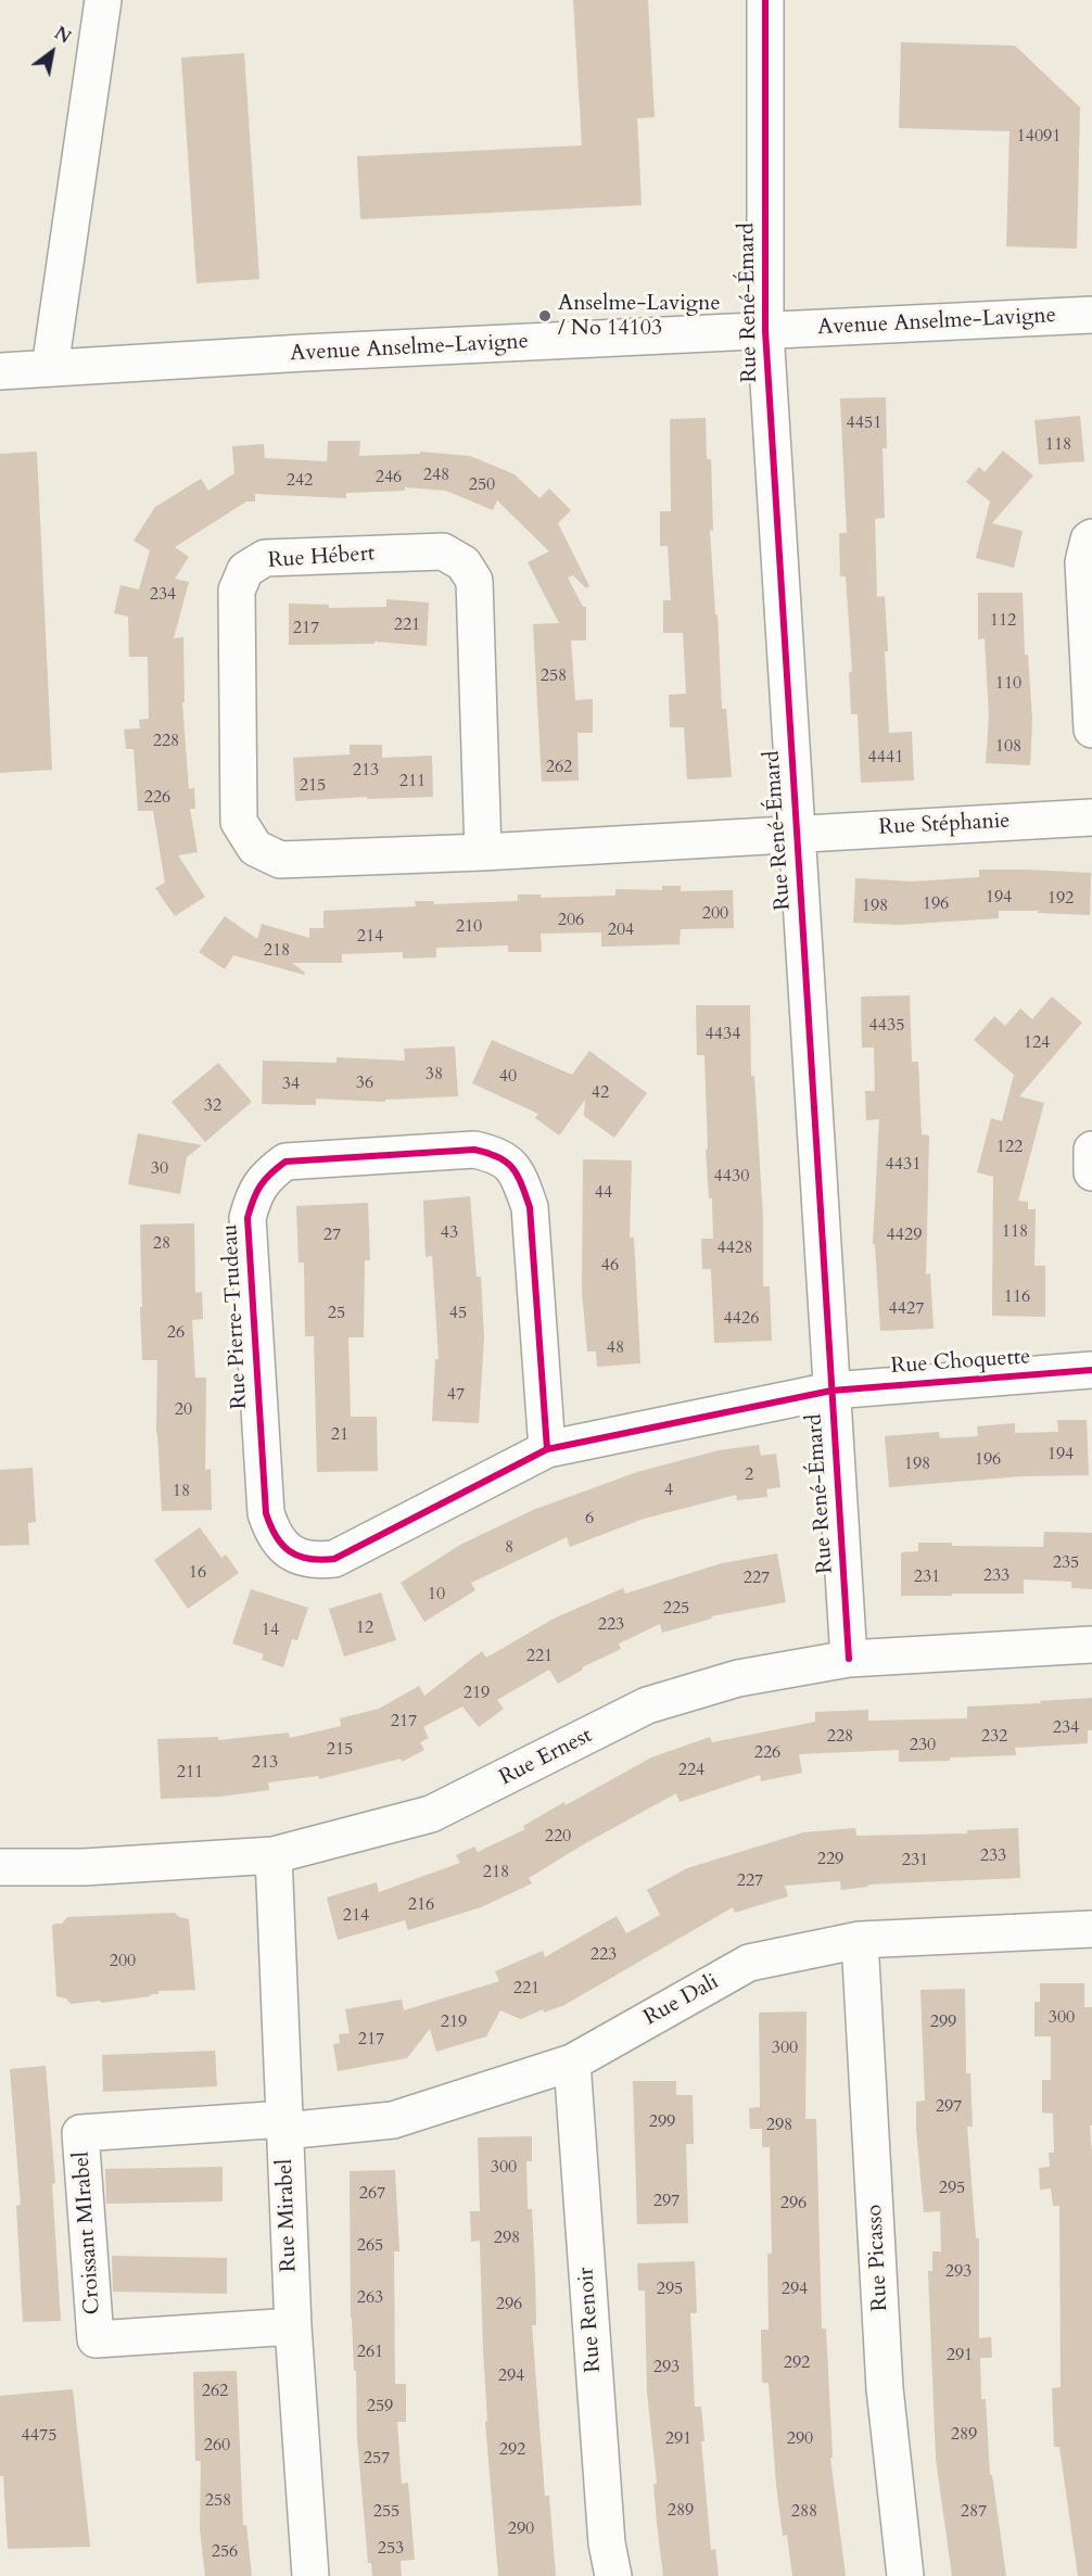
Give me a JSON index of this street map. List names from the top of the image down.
{
  "streets": {
    "street": [
      "Rue René-Émard",
      "Avenue Anselme-Lavigne",
      "Rue Hébert",
      "Rue Stéphanie",
      "Rue Pierre-Trudeau",
      "Rue Choquette",
      "Rue Ernest",
      "Rue Dali",
      "Rue Mirabel",
      "Croissant MIrabel",
      "Rue Picasso",
      "Rue Renoir"
    ]
  },
  "crossings": [
    ["Rue René-Émard", "Avenue Anselme-Lavigne"],
    ["Rue René-Émard", "Rue Hébert"],
    ["Rue René-Émard", "Rue Stéphanie"],
    ["Rue René-Émard", "Rue Pierre-Trudeau"],
    ["Rue René-Émard", "Rue Choquette"],
    ["Rue René-Émard", "Rue Ernest"],
    ["Rue Hébert", "Rue Stéphanie"],
    ["Rue Pierre-Trudeau", "Rue Choquette"],
    ["Rue Ernest", "Rue Mirabel"],
    ["Rue Dali", "Rue Mirabel"],
    ["Rue Dali", "Croissant MIrabel"],
    ["Rue Dali", "Rue Picasso"],
    ["Rue Dali", "Rue Renoir"],
    ["Rue Mirabel", "Croissant MIrabel"]
  ],
  "places": ["Anselme-Lavigne / No 14103"],
  "house_numbers": [
    "14091",
    "4451",
    "118",
    "248",
    "246",
    "242",
    "250",
    "234",
    "112",
    "221",
    "217",
    "258",
    "110",
    "228",
    "108",
    "4441",
    "262",
    "213",
    "211",
    "215",
    "226",
    "194",
    "192",
    "196",
    "198",
    "200",
    "206",
    "210",
    "204",
    "214",
    "218",
    "4435",
    "4434",
    "124",
    "38",
    "40",
    "36",
    "34",
    "42",
    "32",
    "122",
    "4431",
    "30",
    "4430",
    "44",
    "118",
    "43",
    "27",
    "4429",
    "28",
    "4428",
    "46",
    "116",
    "4427",
    "25",
    "45",
    "4426",
    "26",
    "48",
    "47",
    "20",
    "21",
    "194",
    "196",
    "198",
    "2",
    "4",
    "18",
    "6",
    "8",
    "235",
    "16",
    "233",
    "231",
    "227",
    "10",
    "225",
    "223",
    "12",
    "14",
    "221",
    "219",
    "217",
    "234",
    "228",
    "232",
    "230",
    "215",
    "226",
    "213",
    "224",
    "211",
    "220",
    "233",
    "229",
    "231",
    "218",
    "227",
    "216",
    "214",
    "223",
    "200",
    "221",
    "300",
    "219",
    "299",
    "217",
    "300",
    "297",
    "299",
    "298",
    "300",
    "295",
    "267",
    "297",
    "296",
    "298",
    "265",
    "293",
    "295",
    "294",
    "263",
    "296",
    "261",
    "291",
    "292",
    "293",
    "294",
    "262",
    "259",
    "289",
    "4475",
    "291",
    "290",
    "260",
    "292",
    "257",
    "258",
    "289",
    "255",
    "288",
    "287",
    "290",
    "253",
    "256"
  ],
  "north": "top right"
}
